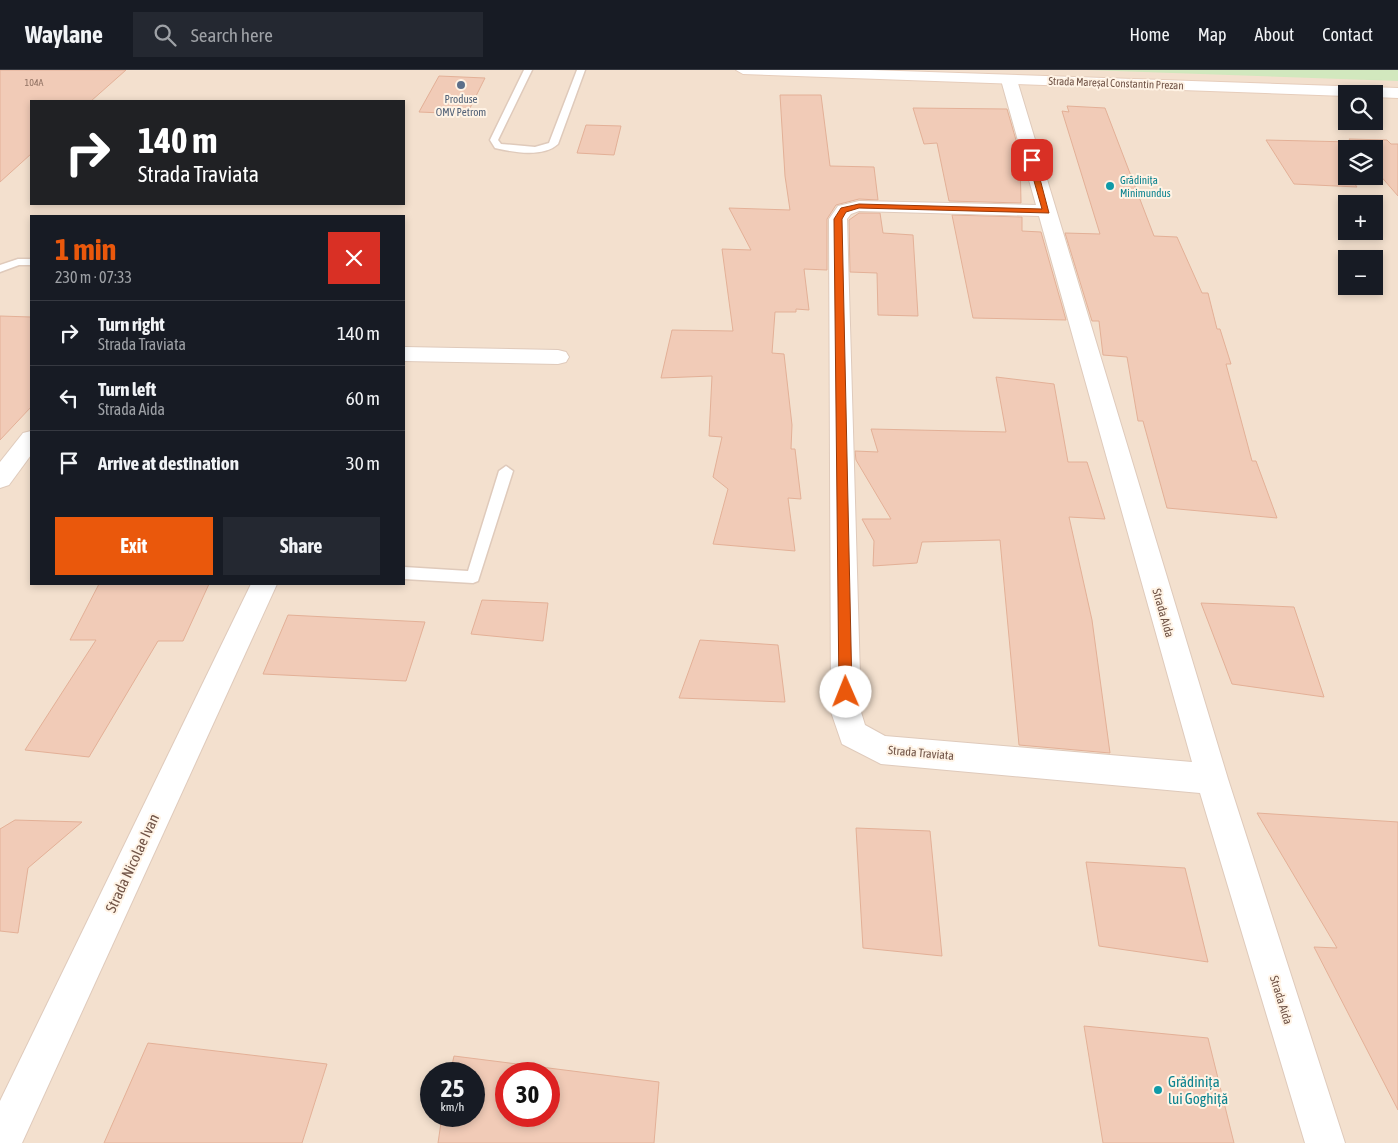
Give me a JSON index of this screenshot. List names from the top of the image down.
{
  "streets": {
    "street": [
      "Strada Mareșal Constantin Prezan",
      "Strada Aida",
      "Strada Traviata",
      "Strada Nicolae Ivan"
    ]
  },
  "crossings": [
    ["Strada Mareșal Constantin Prezan", "Strada Aida"],
    ["Strada Aida", "Strada Traviata"]
  ],
  "places": ["Produse OMV Petrom", "Grădinița Minimundus", "Grădinița lui Goghiță"],
  "house_numbers": ["104A"],
  "page": {
    "header": "Waylane",
    "search": "Search here",
    "nav": [
      "Home",
      "Map",
      "About",
      "Contact"
    ],
    "map_buttons": ["+", "−"],
    "turn": ["140 m", "Strada Traviata"],
    "heading": ["1 min", "230 m · 07:33"],
    "list": [
      {
        "name": "Turn right",
        "note": "Strada Traviata",
        "value": "140 m"
      },
      {
        "name": "Turn left",
        "note": "Strada Aida",
        "value": "60 m"
      },
      {
        "name": "Arrive at destination",
        "value": "30 m"
      }
    ],
    "buttons": ["Exit", "Share"],
    "speed": "25 km/h",
    "limit": "30"
  }
}
